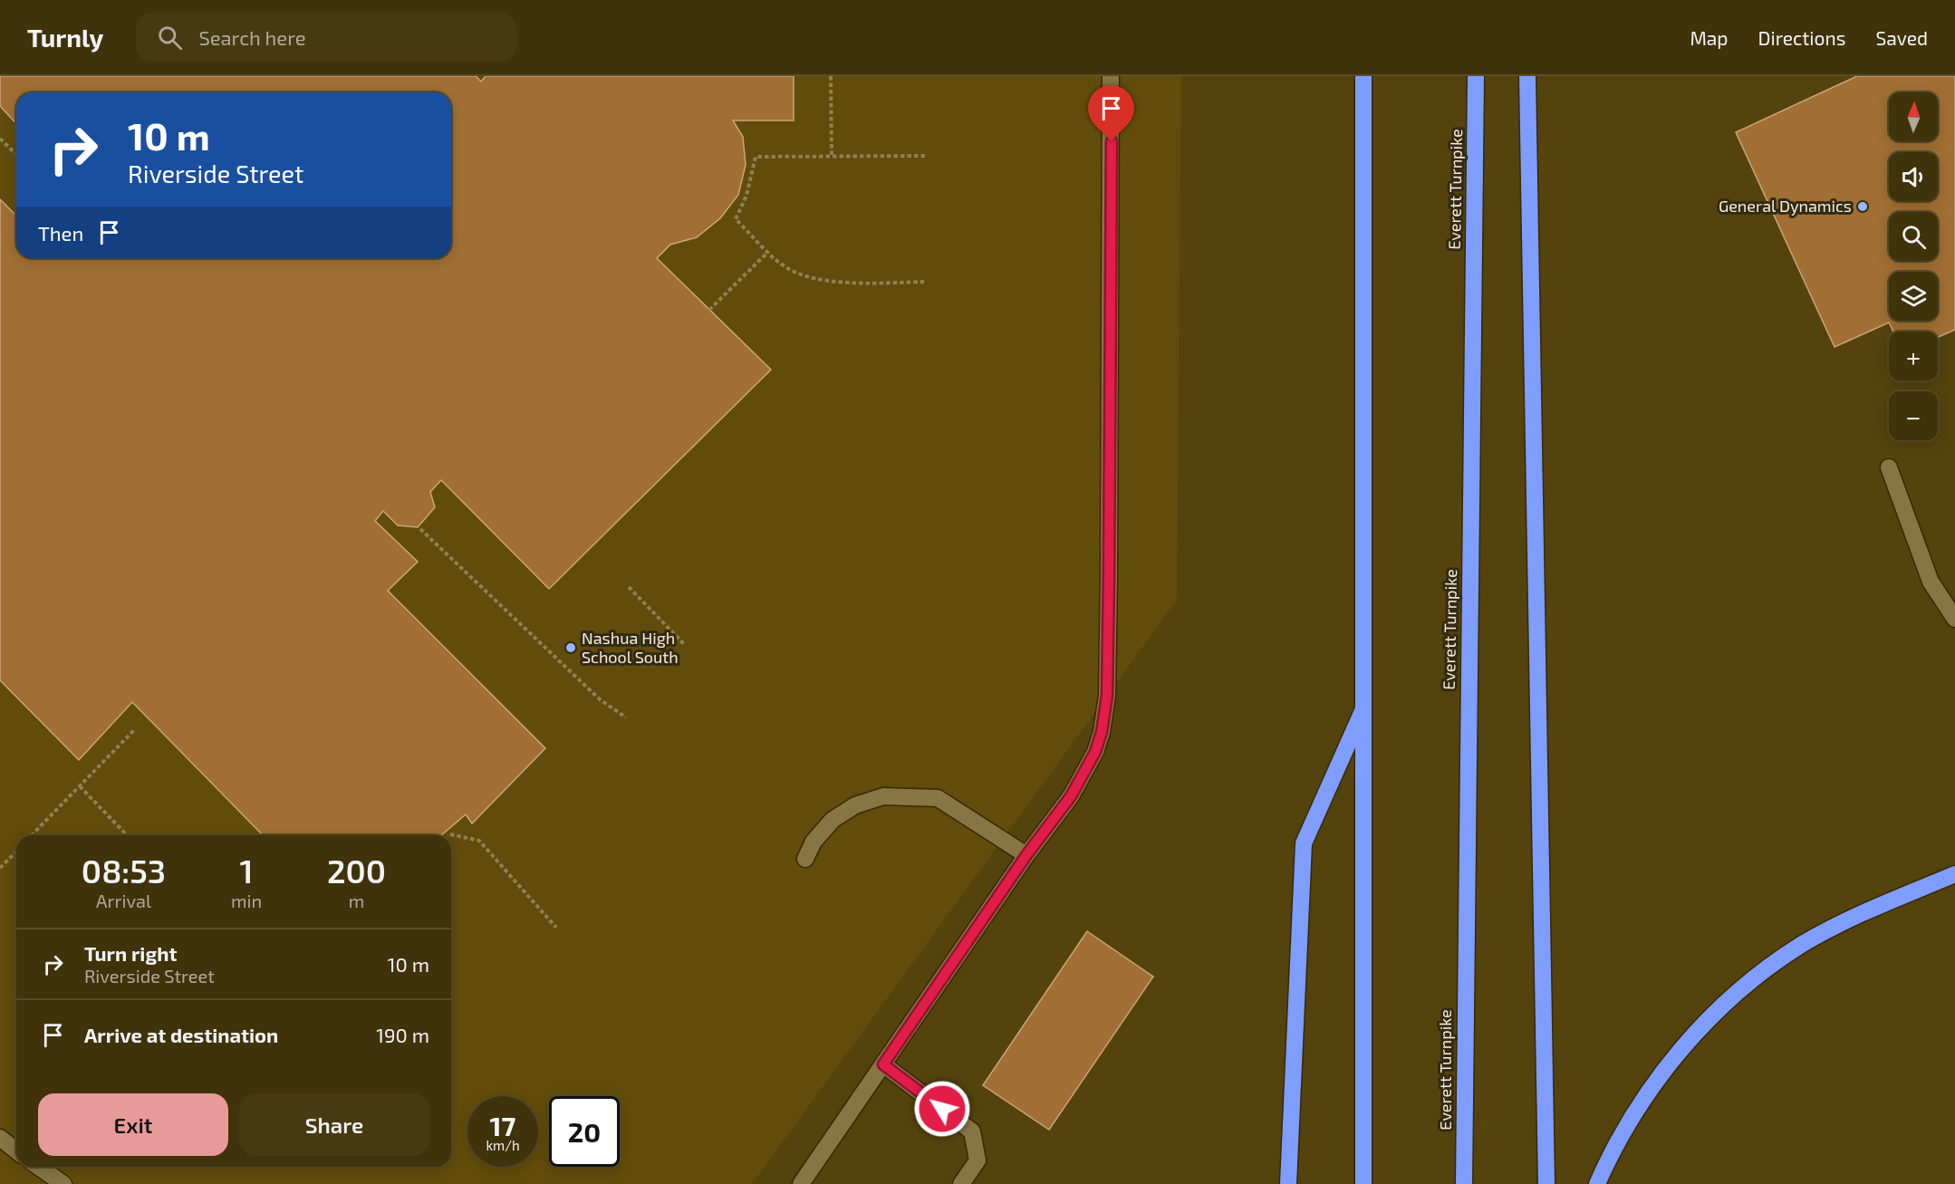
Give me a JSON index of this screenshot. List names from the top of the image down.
{
  "streets": {
    "highway": ["Everett Turnpike"]
  },
  "places": ["General Dynamics", "Nashua High School South"],
  "north": "top",
  "page": {
    "header": "Turnly",
    "search": "Search here",
    "nav": ["Map", "Directions", "Saved"],
    "map_buttons": ["+", "−"],
    "turn": ["10 m", "Riverside Street"],
    "then": "Then",
    "eta": [
      "08:53",
      "Arrival",
      "1",
      "min",
      "200",
      "m"
    ],
    "list": [
      {
        "name": "Turn right",
        "note": "Riverside Street",
        "value": "10 m"
      },
      {
        "name": "Arrive at destination",
        "value": "190 m"
      }
    ],
    "buttons": ["Exit", "Share"],
    "speed": "17 km/h",
    "limit": "20"
  }
}
